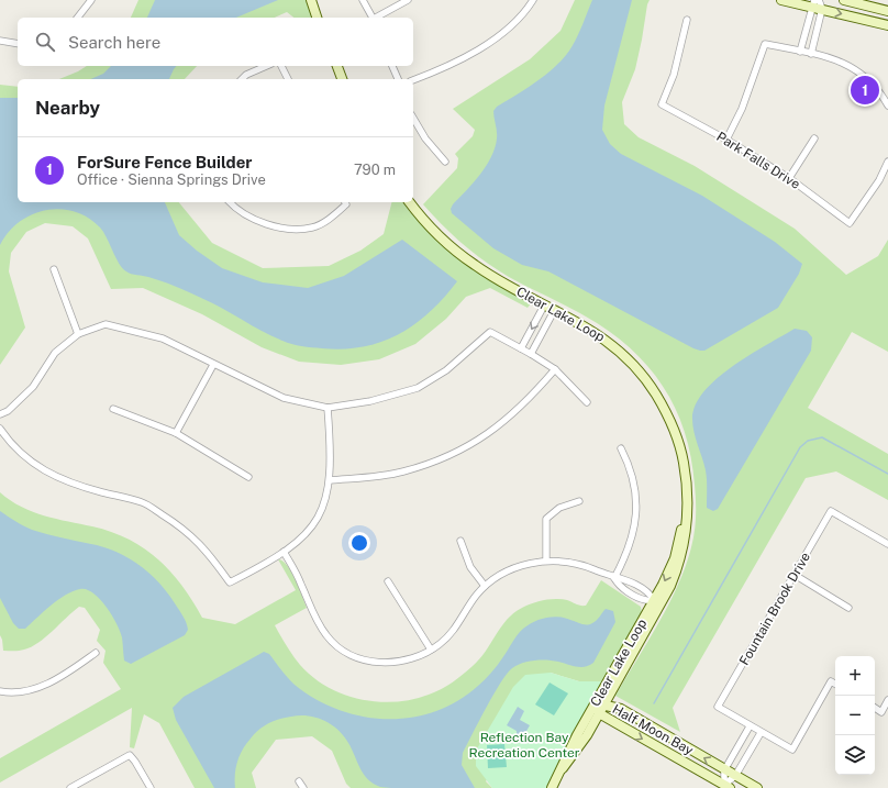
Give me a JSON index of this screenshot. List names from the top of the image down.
{
  "streets": {
    "street": [
      "Park Falls Drive",
      "Clear Lake Loop",
      "Fountain Brook Drive",
      "Half Moon Bay"
    ]
  },
  "crossings": [
    ["Clear Lake Loop", "Half Moon Bay"]
  ],
  "parks": ["Reflection Bay Recreation Center"],
  "page": {
    "search": "Search here",
    "pins": "1",
    "heading": "Nearby",
    "list": [
      {
        "mark": "1",
        "name": "ForSure Fence Builder",
        "note": "Office · Sienna Springs Drive",
        "value": "790 m"
      }
    ],
    "map_buttons": ["+", "−"]
  }
}
